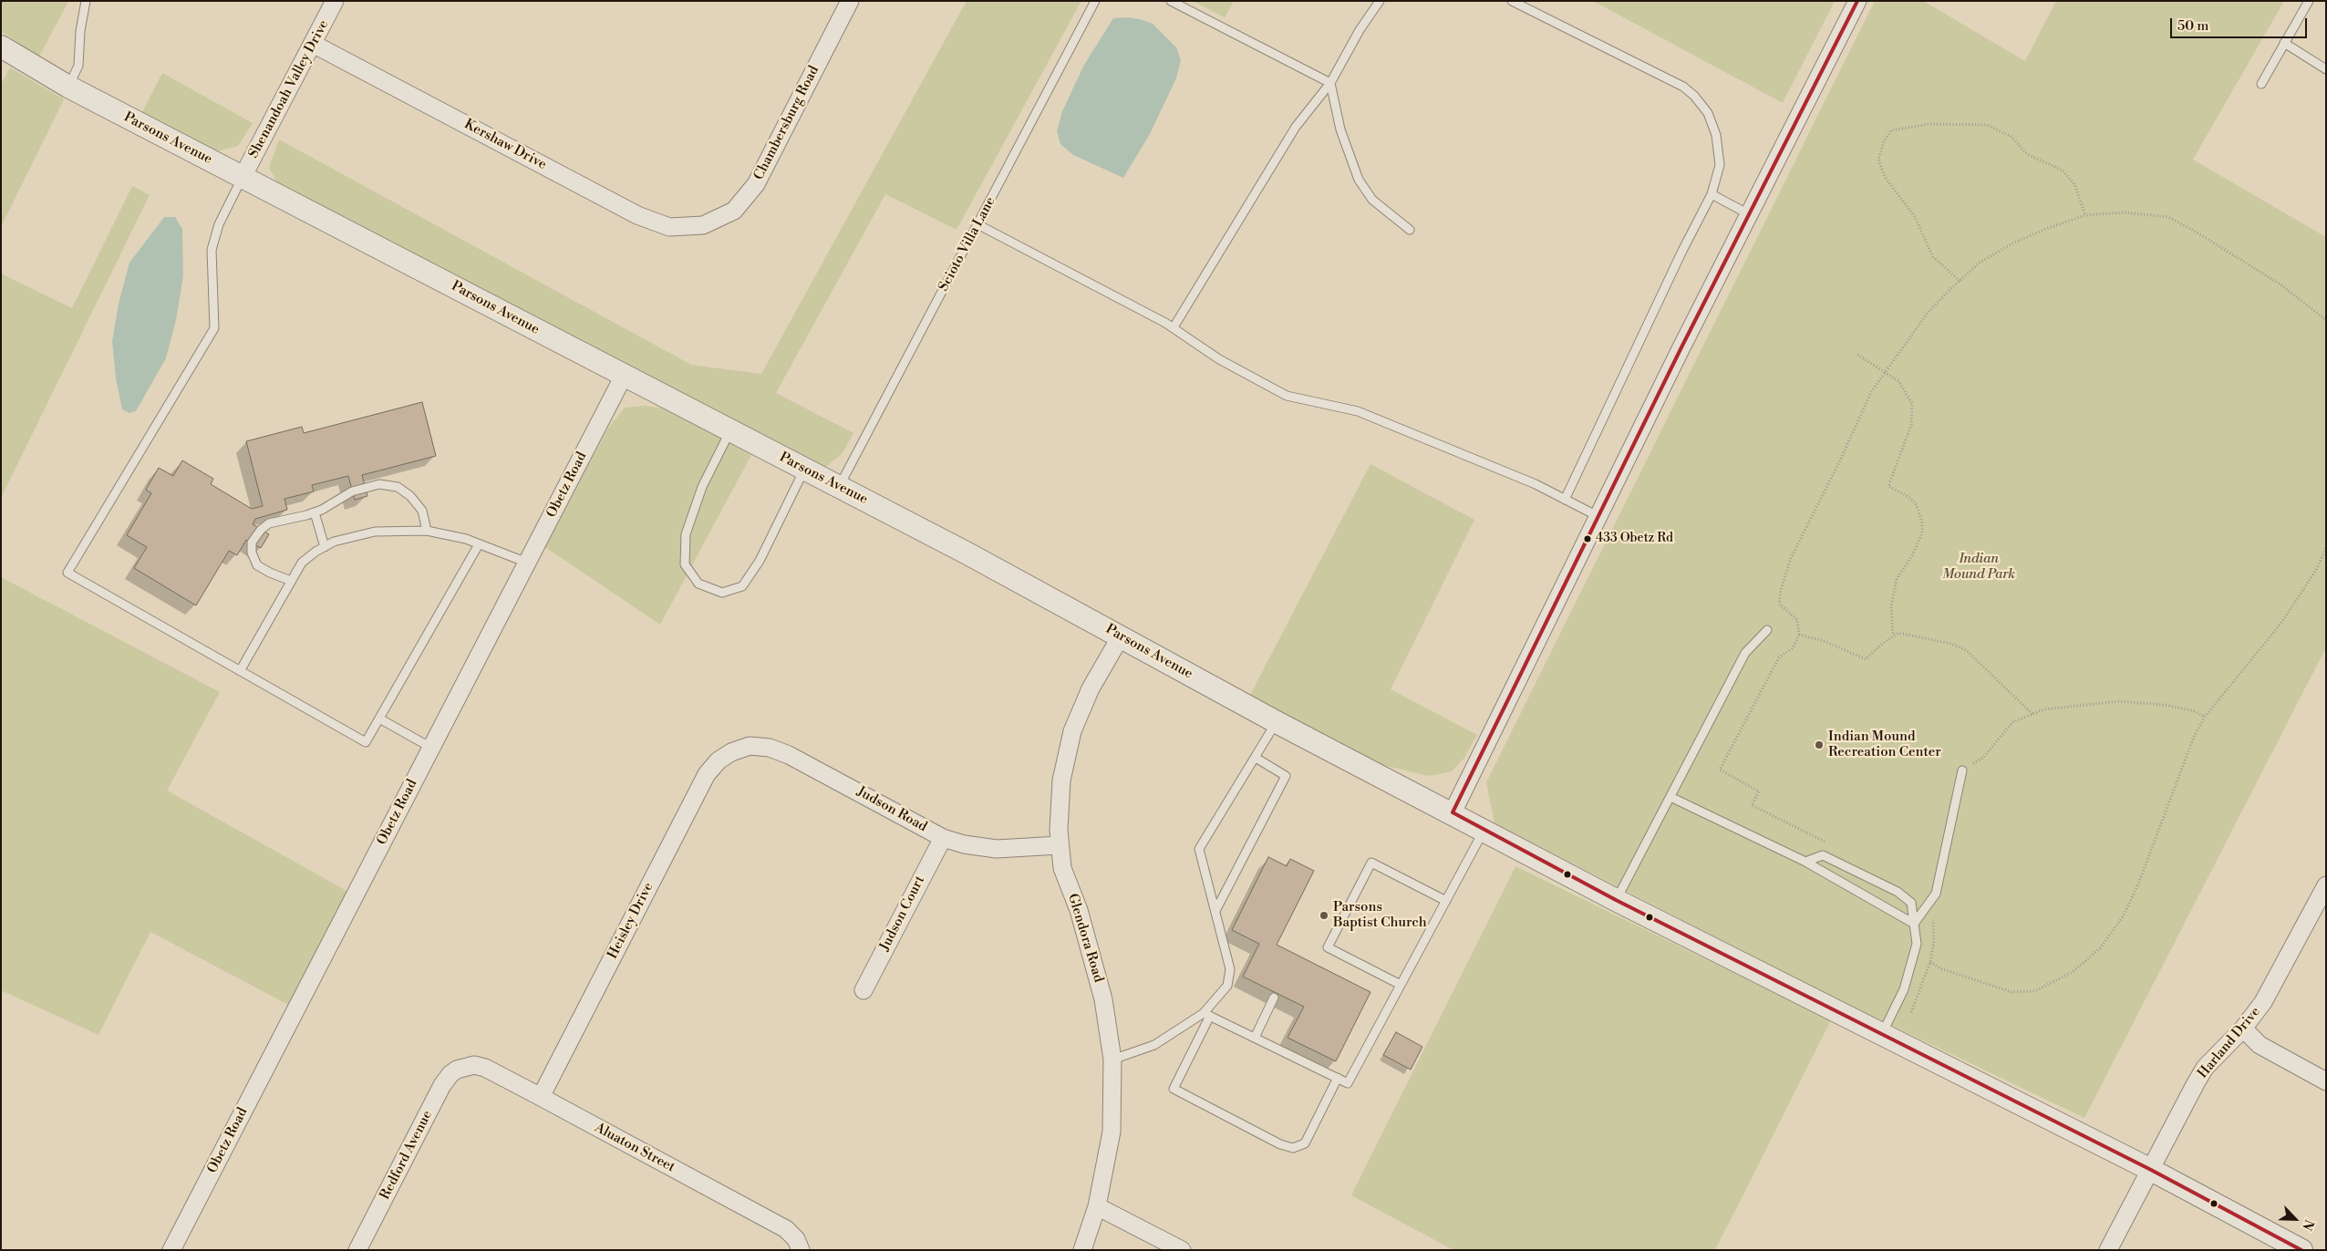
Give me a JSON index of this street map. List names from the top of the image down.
{
  "streets": {
    "street": [
      "Shenandoah Valley Drive",
      "Chambersburg Road",
      "Parsons Avenue",
      "Kershaw Drive",
      "Obetz Road",
      "Judson Road",
      "Judson Court",
      "Heisley Drive",
      "Glendora Road",
      "Harland Drive",
      "Aluaton Street",
      "Redford Avenue"
    ],
    "lane": ["Scioto Villa Lane"]
  },
  "crossings": [
    ["Shenandoah Valley Drive", "Parsons Avenue"],
    ["Shenandoah Valley Drive", "Kershaw Drive"],
    ["Chambersburg Road", "Kershaw Drive"],
    ["Parsons Avenue", "Scioto Villa Lane"],
    ["Parsons Avenue", "Obetz Road"],
    ["Parsons Avenue", "Glendora Road"],
    ["Parsons Avenue", "Harland Drive"],
    ["Judson Road", "Judson Court"],
    ["Judson Road", "Heisley Drive"],
    ["Judson Road", "Glendora Road"],
    ["Heisley Drive", "Aluaton Street"],
    ["Aluaton Street", "Redford Avenue"]
  ],
  "parks": ["Indian Mound Park"],
  "places": ["433 Obetz Rd", "Indian Mound Recreation Center", "Parsons Baptist Church"],
  "scale_bar": "50 m",
  "north": "bottom right"
}
